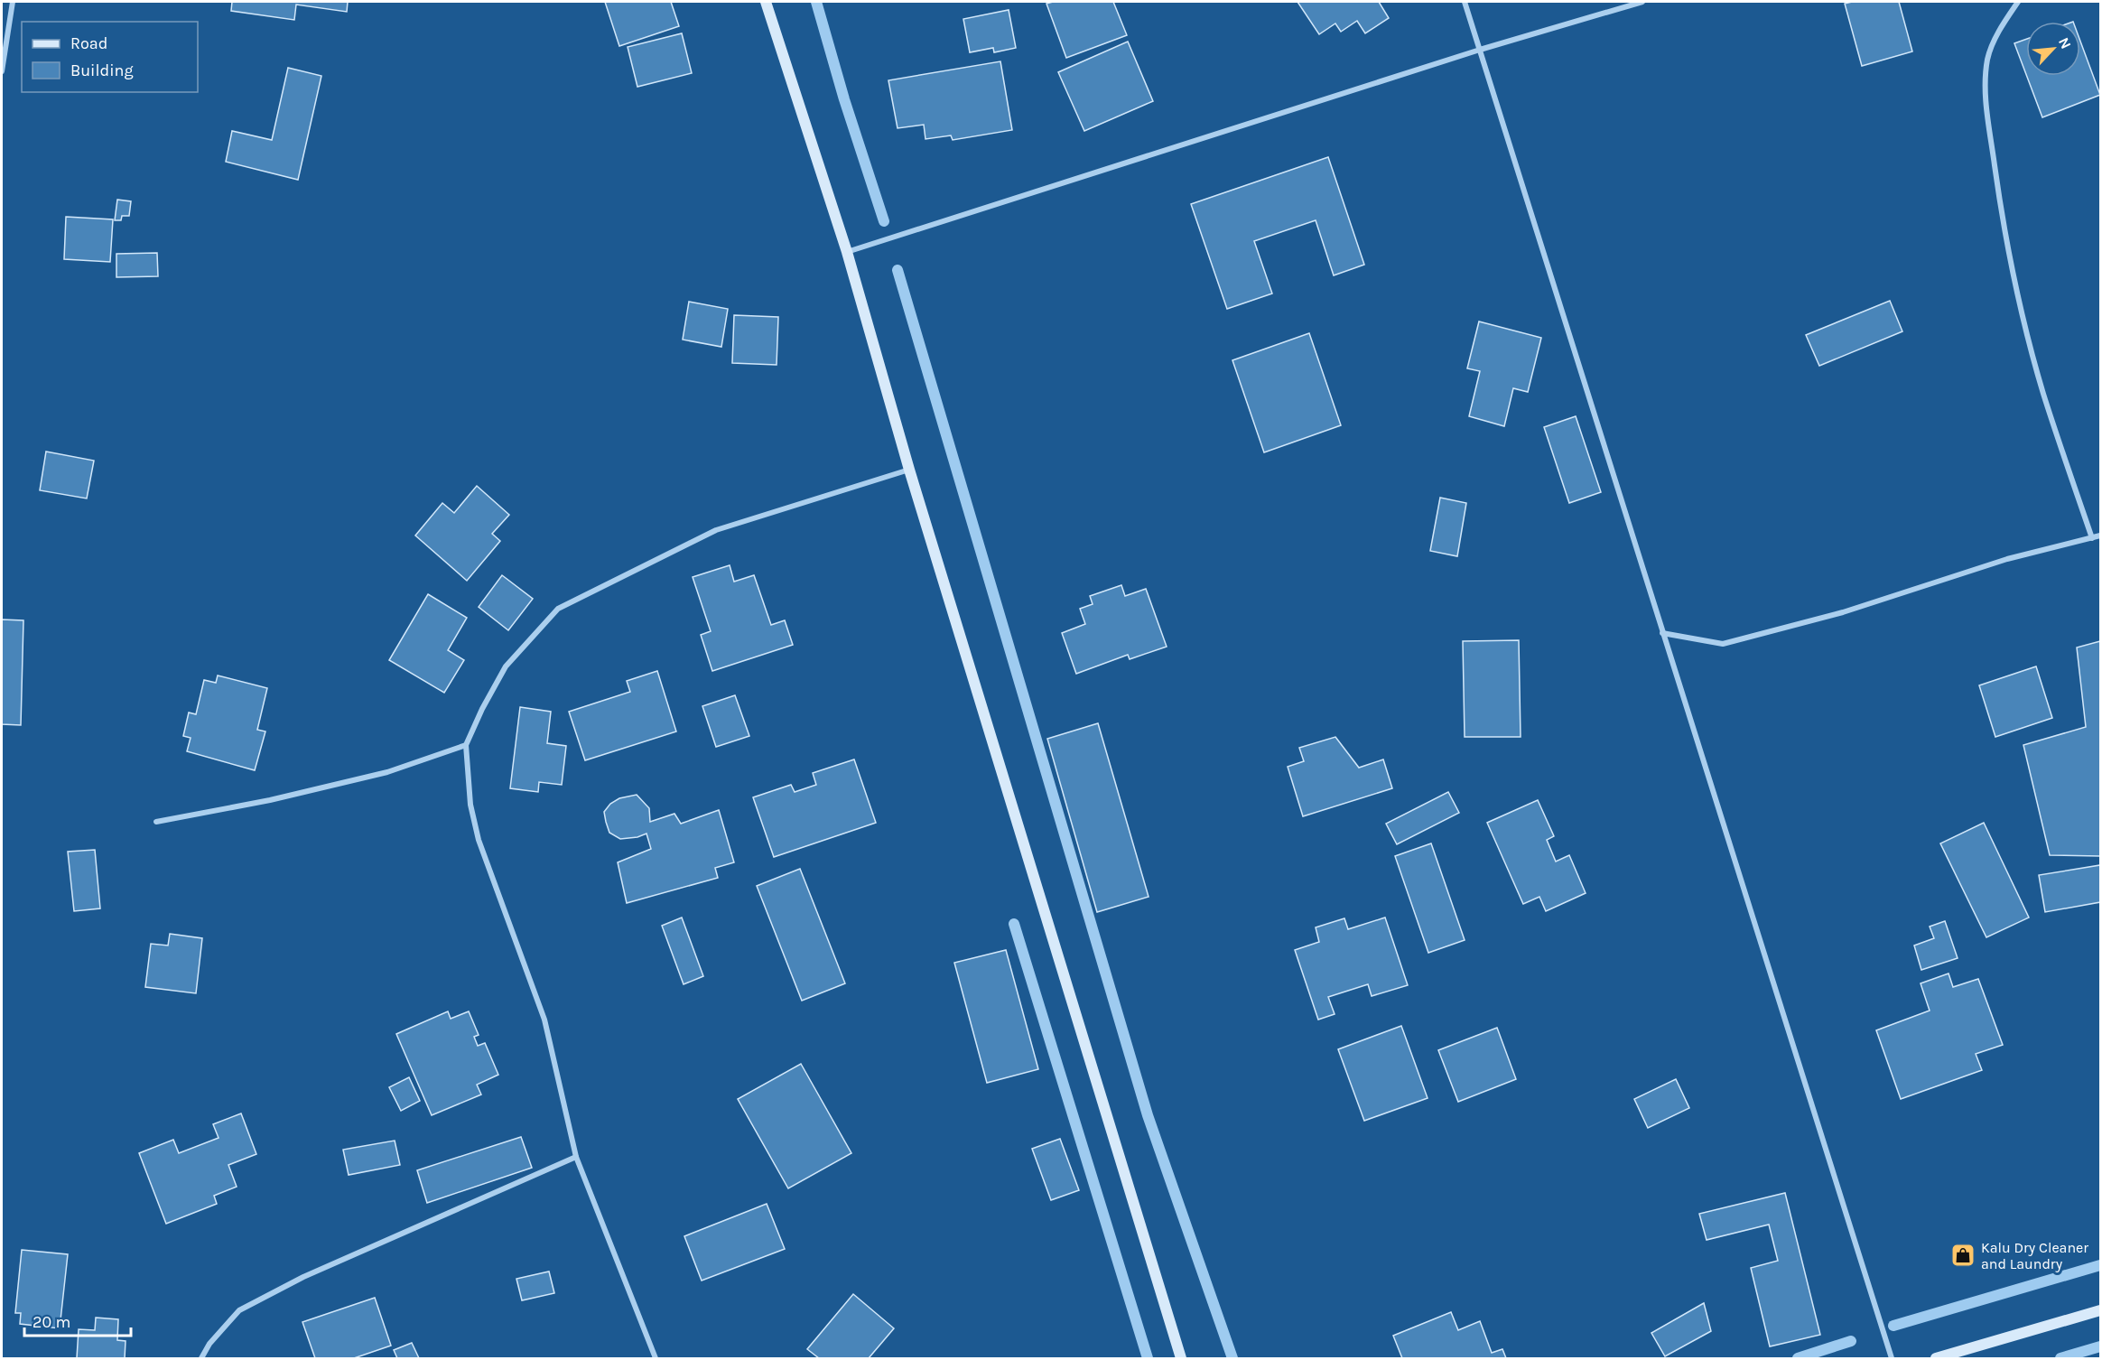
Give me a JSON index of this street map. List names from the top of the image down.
{
  "places": {
    "shop": ["Kalu Dry Cleaner and Laundry"]
  },
  "legend": ["Road", "Building"],
  "scale_bar": "20 m",
  "north": "top right"
}
